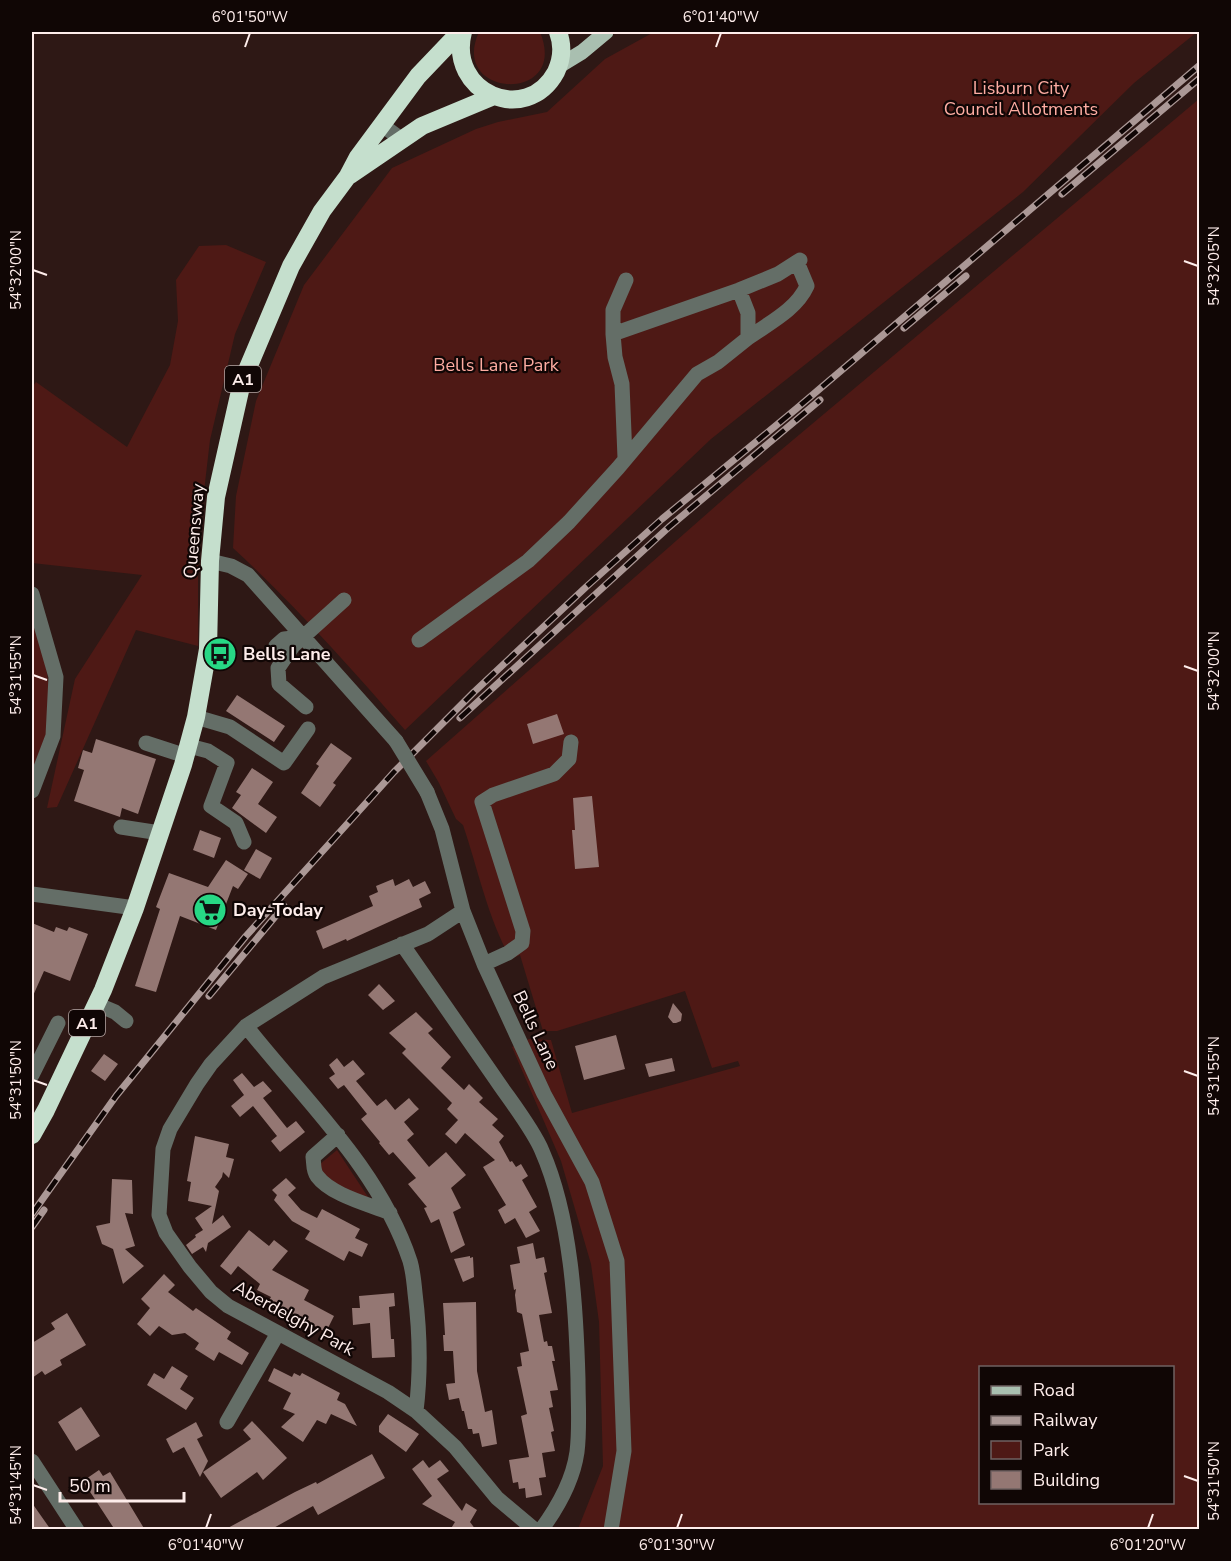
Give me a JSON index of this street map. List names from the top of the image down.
{
  "streets": {
    "highway": ["A1", "Queensway"],
    "street": ["Bells Lane", "Aberdelghy Park"]
  },
  "crossings": [
    ["A1", "Queensway"],
    ["Queensway", "Bells Lane"],
    ["Bells Lane", "Aberdelghy Park"]
  ],
  "parks": ["Lisburn City Council Allotments", "Bells Lane Park"],
  "places": {
    "bus stop": ["Bells Lane"],
    "supermarket": ["Day-Today"]
  },
  "legend": [
    "Road",
    "Railway",
    "Park",
    "Building"
  ],
  "scale_bar": "50 m",
  "coordinates": [
    "6°01'50\"W",
    "6°01'40\"W",
    "54°32'05\"N",
    "54°32'00\"N",
    "54°31'55\"N",
    "54°31'50\"N",
    "54°31'45\"N",
    "6°01'30\"W",
    "6°01'20\"W"
  ]
}
